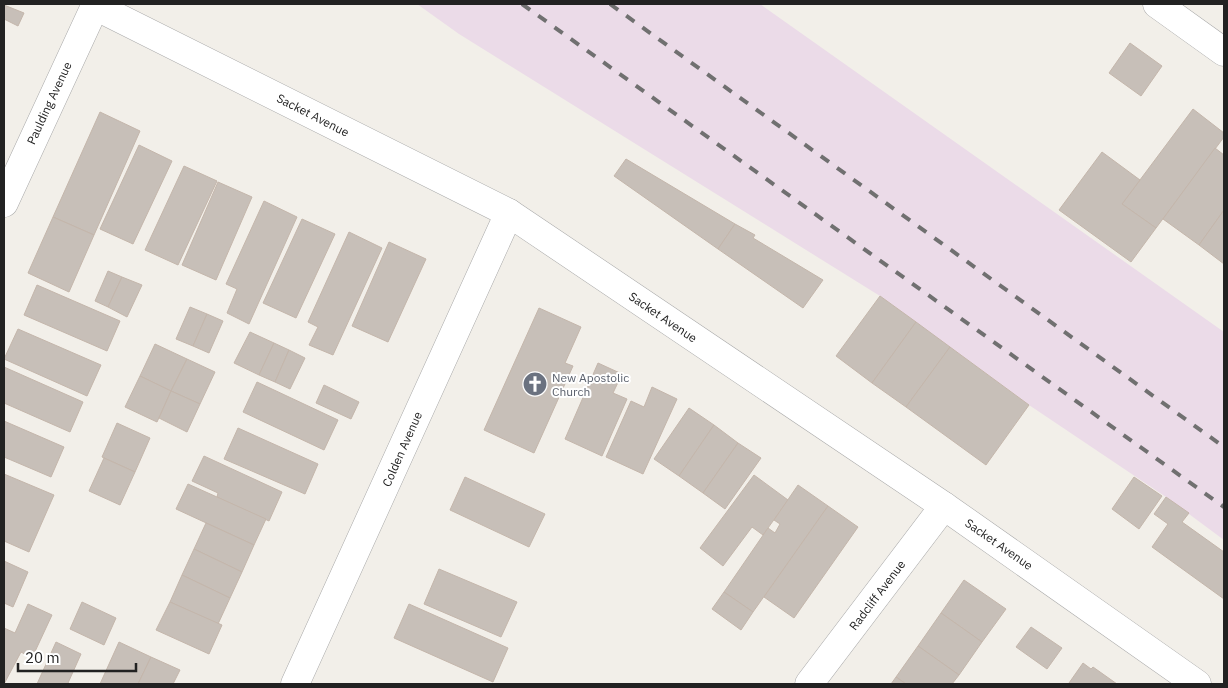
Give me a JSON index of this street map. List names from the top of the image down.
{
  "streets": {
    "street": [
      "Paulding Avenue",
      "Sacket Avenue",
      "Colden Avenue",
      "Radcliff Avenue"
    ]
  },
  "crossings": [
    ["Paulding Avenue", "Sacket Avenue"],
    ["Sacket Avenue", "Colden Avenue"],
    ["Sacket Avenue", "Radcliff Avenue"]
  ],
  "places": {
    "church": ["New Apostolic Church"]
  },
  "scale_bar": "20 m"
}
